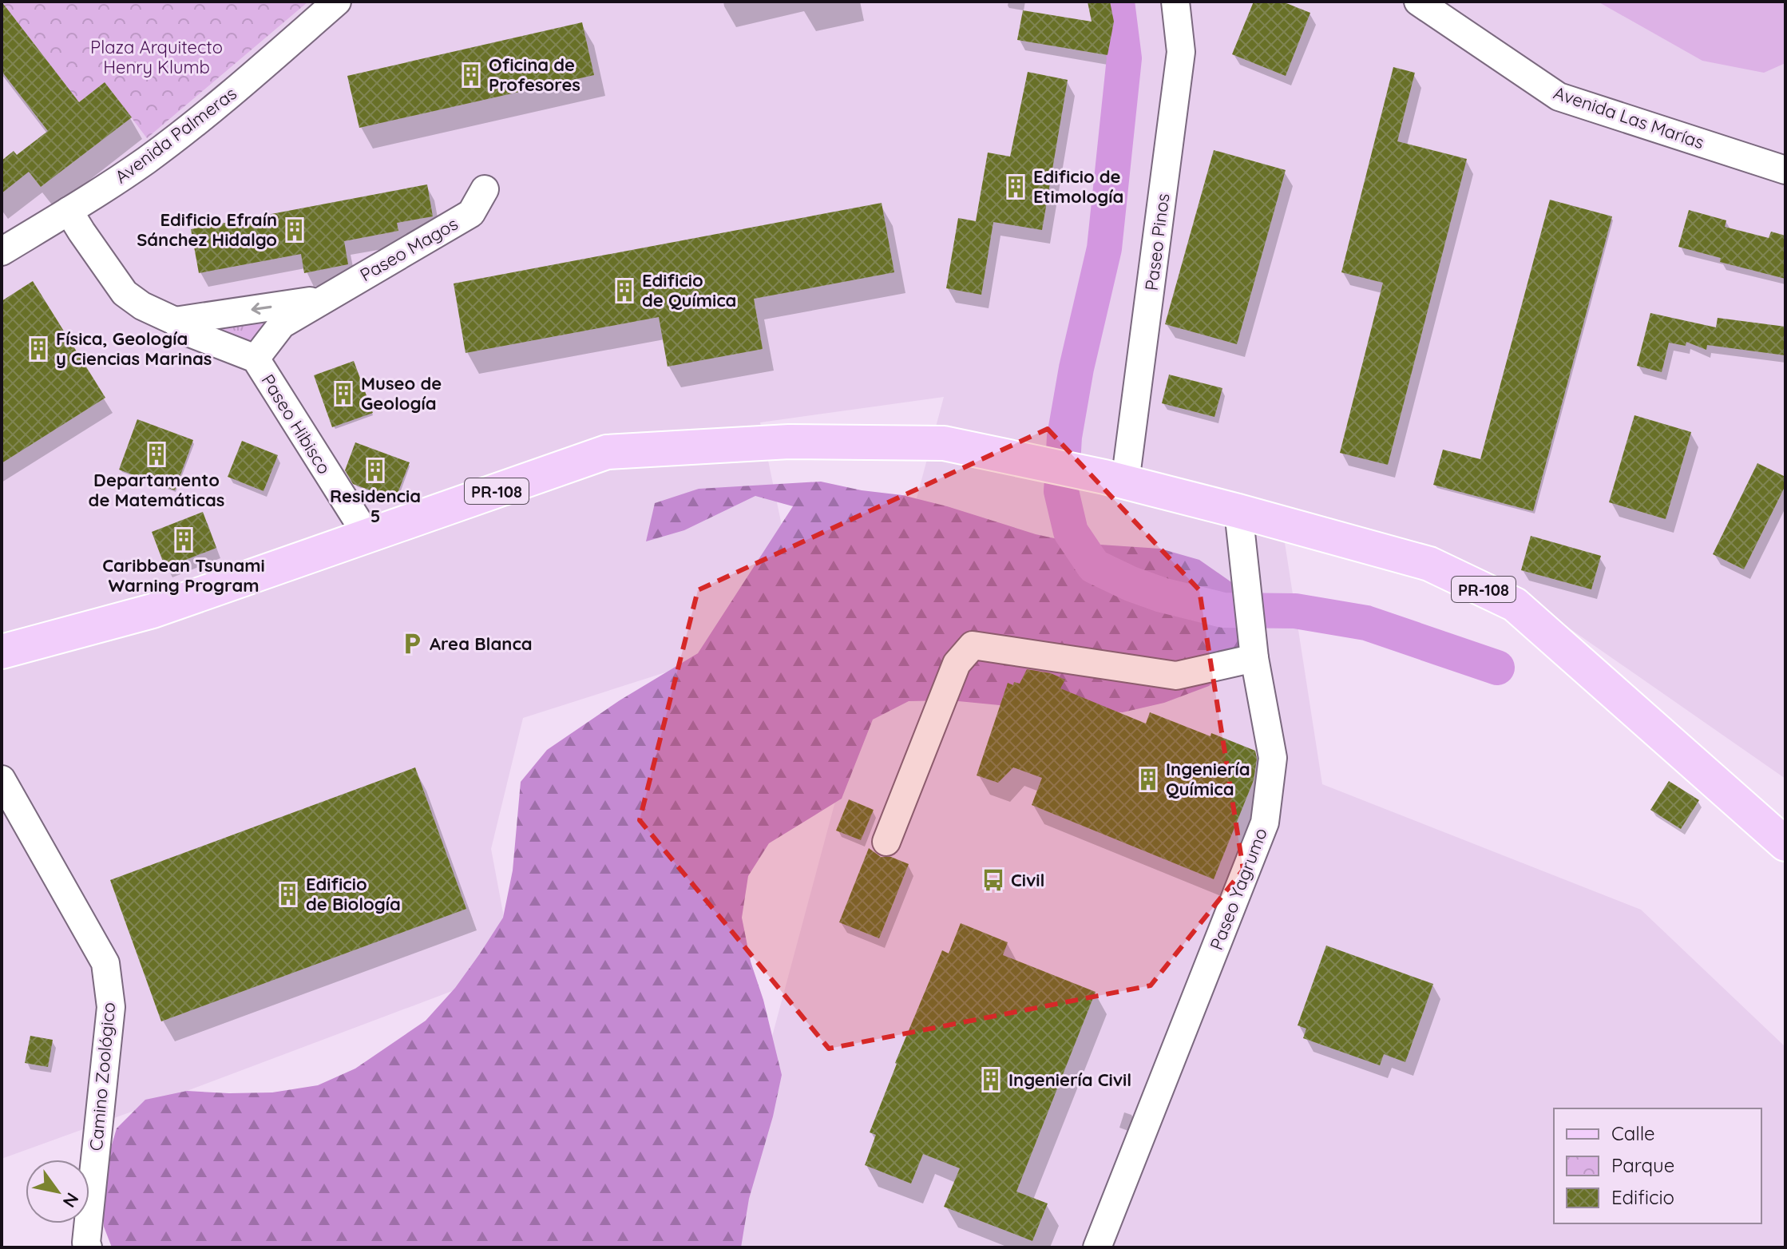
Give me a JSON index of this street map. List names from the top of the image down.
{
  "streets": {
    "main road": ["PR-108"],
    "street": [
      "Avenida Las Marías",
      "Avenida Palmeras",
      "Paseo Pinos",
      "Paseo Magos",
      "Paseo Hibisco",
      "Paseo Yagrumo",
      "Camino Zoológico"
    ]
  },
  "crossings": [
    ["Avenida Palmeras", "Paseo Hibisco"],
    ["Paseo Pinos", "PR-108"],
    ["Paseo Magos", "Paseo Hibisco"],
    ["Paseo Hibisco", "PR-108"],
    ["PR-108", "Paseo Yagrumo"]
  ],
  "parks": ["Plaza Arquitecto Henry Klumb"],
  "places": {
    "building": [
      "Oficina de Profesores",
      "Edificio de Etimología",
      "Edificio Efraín Sánchez Hidalgo",
      "Edificio de Química",
      "Física, Geología y Ciencias Marinas",
      "Museo de Geología",
      "Departamento de Matemáticas",
      "Residencia 5",
      "Caribbean Tsunami Warning Program",
      "Ingeniería Química",
      "Edificio de Biología",
      "Ingeniería Civil"
    ],
    "parking": ["Area Blanca"],
    "bus stop": ["Civil"]
  },
  "legend": ["Calle", "Parque", "Edificio"],
  "north": "bottom right"
}
